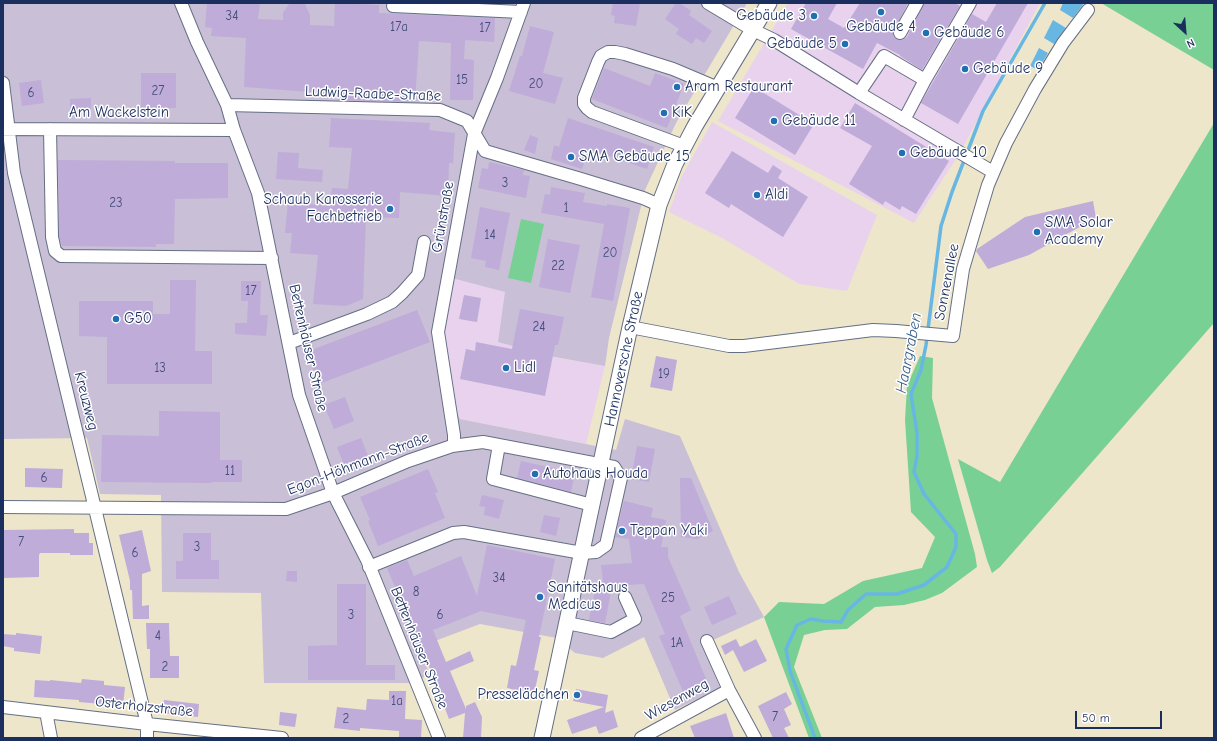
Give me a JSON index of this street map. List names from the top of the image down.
{
  "streets": {
    "main road": ["Hannoversche Straße"],
    "street": [
      "Ludwig-Raabe-Straße",
      "Am Wackelstein",
      "Grünstraße",
      "Sonnenallee",
      "Bettenhäuser Straße",
      "Kreuzweg",
      "Egon-Höhmann-Straße",
      "Wiesenweg",
      "Osterholzstraße"
    ]
  },
  "crossings": [
    ["Ludwig-Raabe-Straße", "Grünstraße"],
    ["Ludwig-Raabe-Straße", "Bettenhäuser Straße"],
    ["Ludwig-Raabe-Straße", "Hannoversche Straße"],
    ["Am Wackelstein", "Bettenhäuser Straße"],
    ["Am Wackelstein", "Kreuzweg"],
    ["Grünstraße", "Egon-Höhmann-Straße"],
    ["Sonnenallee", "Hannoversche Straße"],
    ["Bettenhäuser Straße", "Egon-Höhmann-Straße"],
    ["Hannoversche Straße", "Egon-Höhmann-Straße"],
    ["Kreuzweg", "Egon-Höhmann-Straße"],
    ["Kreuzweg", "Osterholzstraße"]
  ],
  "water": ["Haargraben"],
  "places": [
    "Gebäude 4",
    "Gebäude 3",
    "Gebäude 6",
    "Gebäude 5",
    "Gebäude 9",
    "Aram Restaurant",
    "KiK",
    "Gebäude 11",
    "Gebäude 10",
    "SMA Gebäude 15",
    "Aldi",
    "Schaub Karosserie Fachbetrieb",
    "SMA Solar Academy",
    "G50",
    "Lidl",
    "Autohaus Houda",
    "Teppan Yaki",
    "Sanitätshaus Medicus",
    "Presselädchen"
  ],
  "house_numbers": [
    "34",
    "17a",
    "17",
    "15",
    "20",
    "27",
    "6",
    "3",
    "23",
    "1",
    "14",
    "20",
    "22",
    "17",
    "24",
    "13",
    "19",
    "11",
    "6",
    "7",
    "3",
    "6",
    "34",
    "8",
    "25",
    "3",
    "6",
    "4",
    "1A",
    "2",
    "1a",
    "7",
    "2"
  ],
  "scale_bar": "50 m",
  "north": "bottom right"
}
